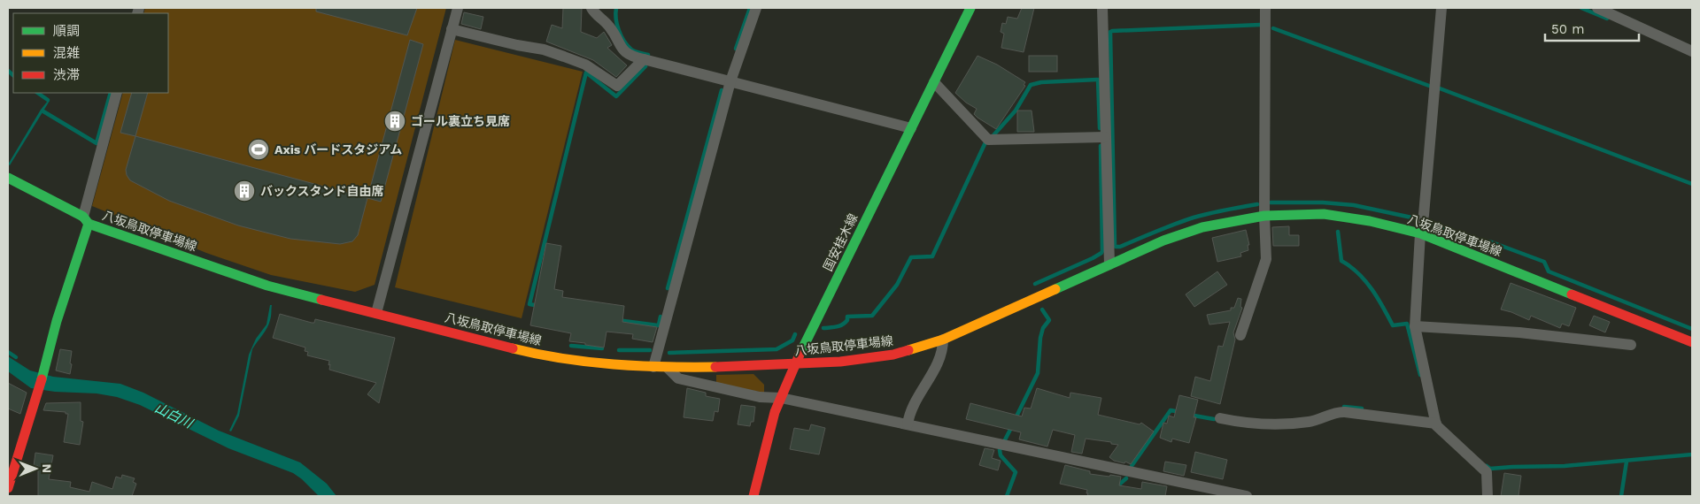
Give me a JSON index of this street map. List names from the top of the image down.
{
  "streets": {
    "main road": ["八坂鳥取停車場線", "国安桂木線"]
  },
  "crossings": [
    ["八坂鳥取停車場線", "国安桂木線"]
  ],
  "water": ["山白川"],
  "places": {
    "building": ["ゴール裏立ち見席", "バックスタンド自由席"],
    "sports": ["Axis バードスタジアム"]
  },
  "legend": ["順調", "混雑", "渋滞"],
  "scale_bar": "50 m",
  "north": "right"
}
